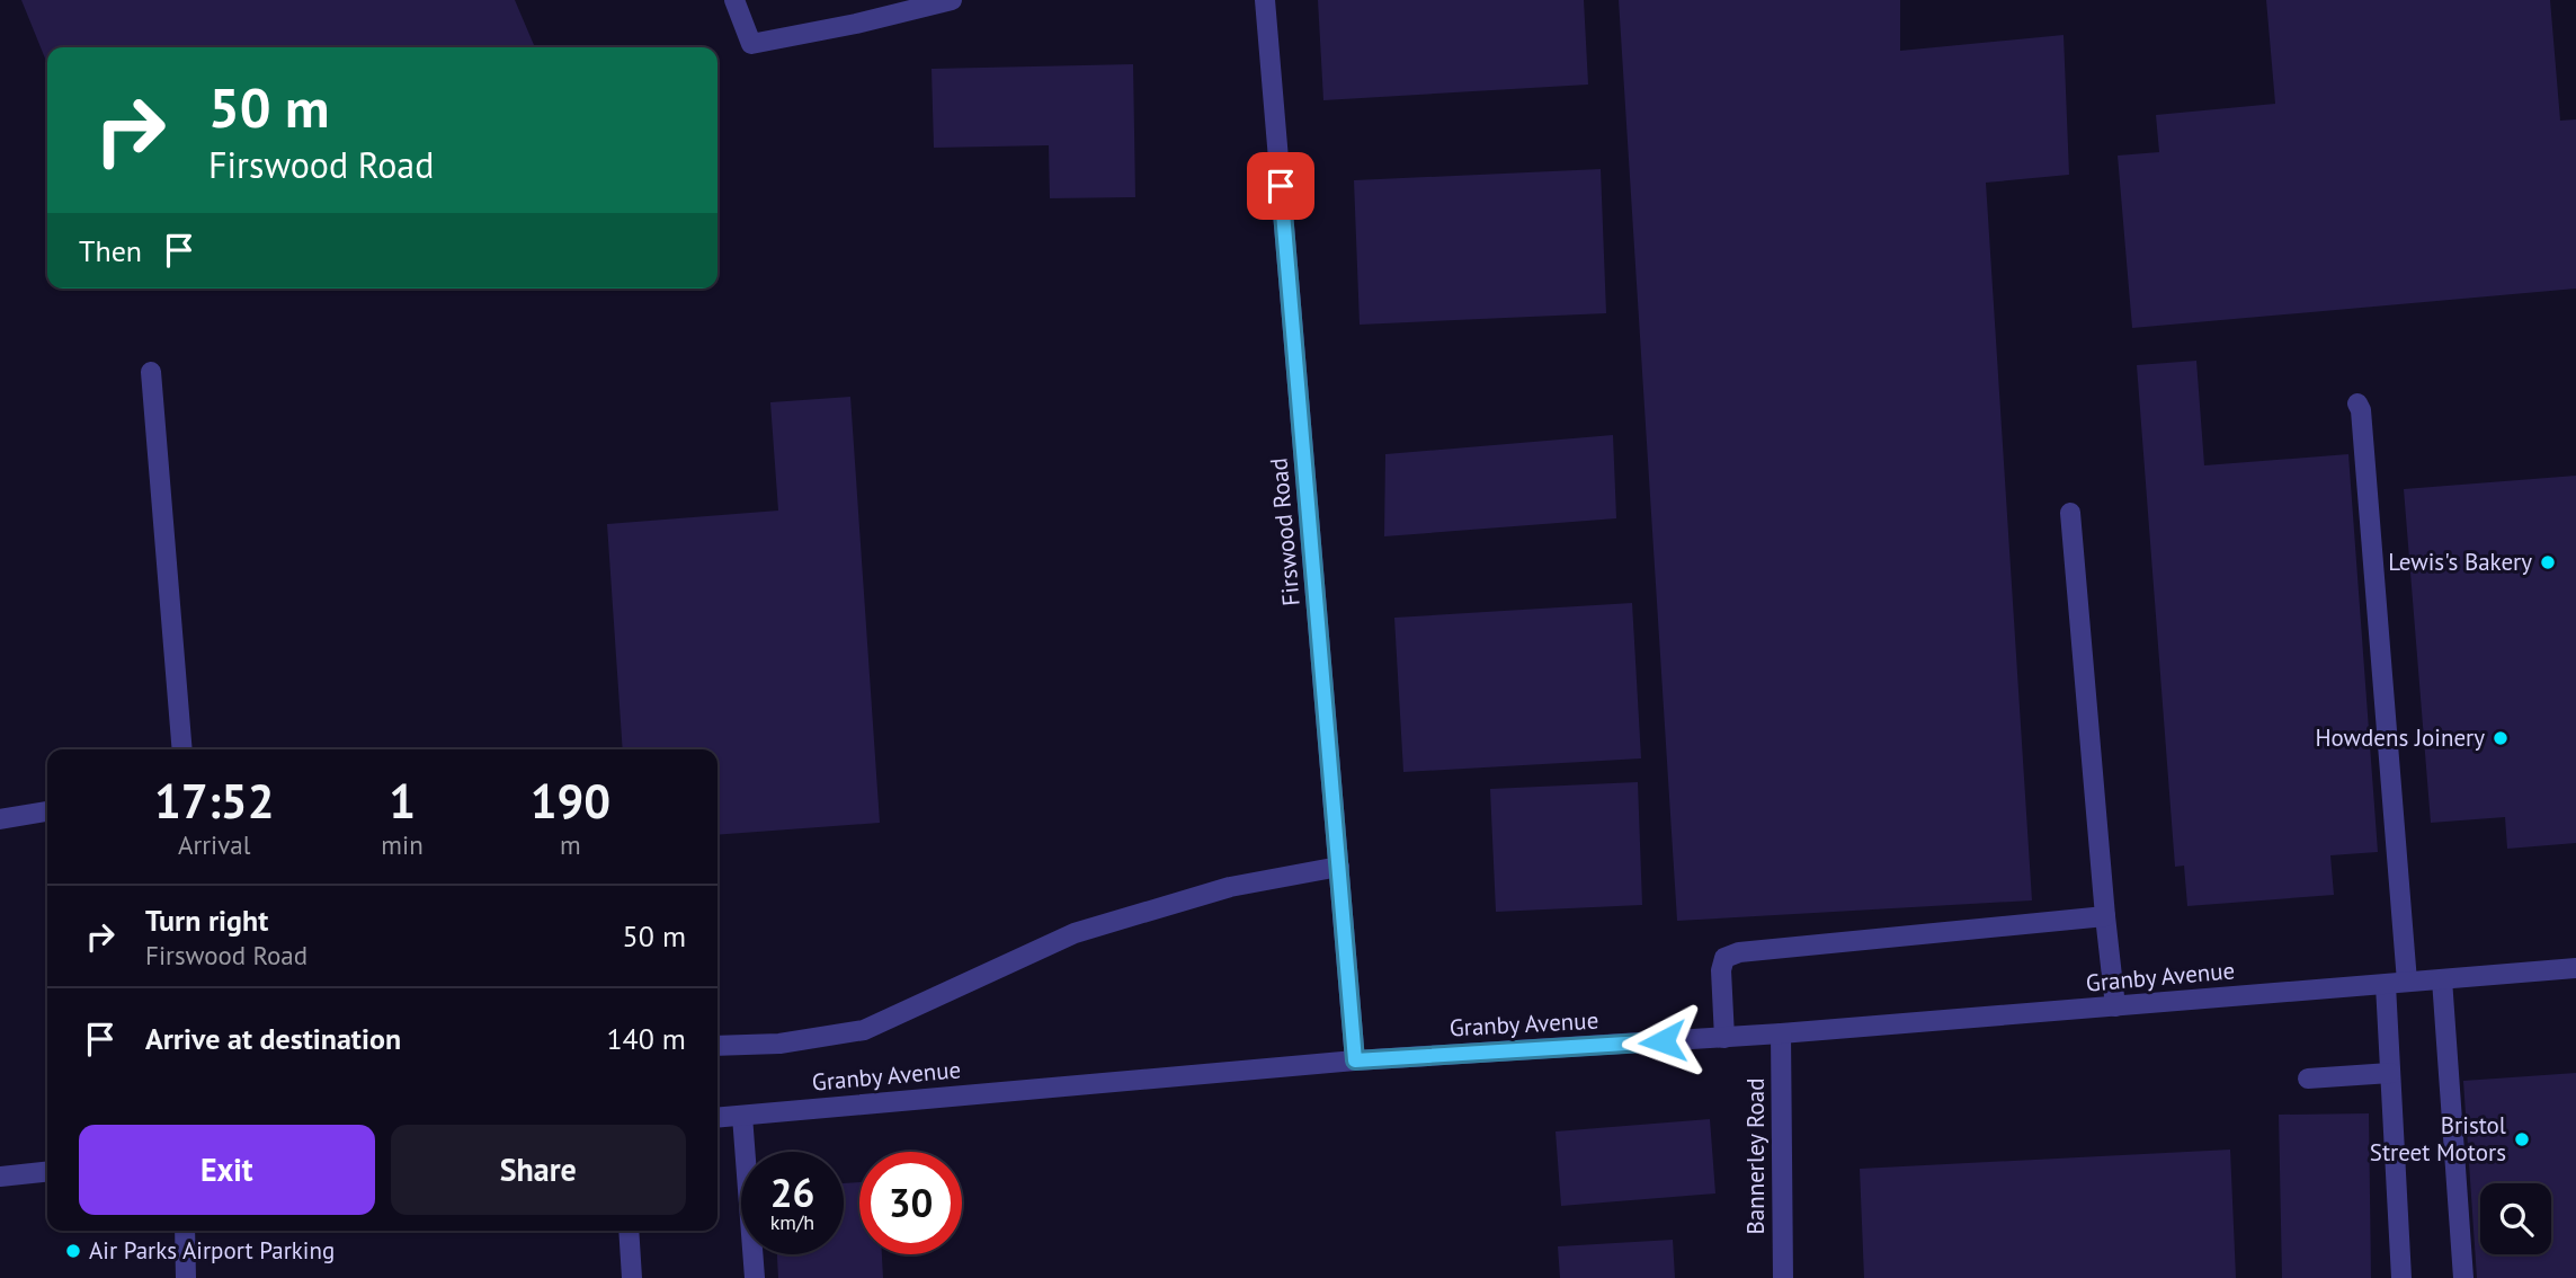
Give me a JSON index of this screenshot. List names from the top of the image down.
{
  "streets": {
    "street": ["Firswood Road", "Granby Avenue", "Bannerley Road"]
  },
  "crossings": [
    ["Firswood Road", "Granby Avenue"],
    ["Granby Avenue", "Bannerley Road"]
  ],
  "places": [
    "Lewis's Bakery",
    "Howdens Joinery",
    "Bristol Street Motors",
    "Air Parks Airport Parking"
  ],
  "page": {
    "turn": ["50 m", "Firswood Road"],
    "then": "Then",
    "eta": [
      "17:52",
      "Arrival",
      "1",
      "min",
      "190",
      "m"
    ],
    "list": [
      {
        "name": "Turn right",
        "note": "Firswood Road",
        "value": "50 m"
      },
      {
        "name": "Arrive at destination",
        "value": "140 m"
      }
    ],
    "buttons": ["Exit", "Share"],
    "speed": "26 km/h",
    "limit": "30"
  }
}
